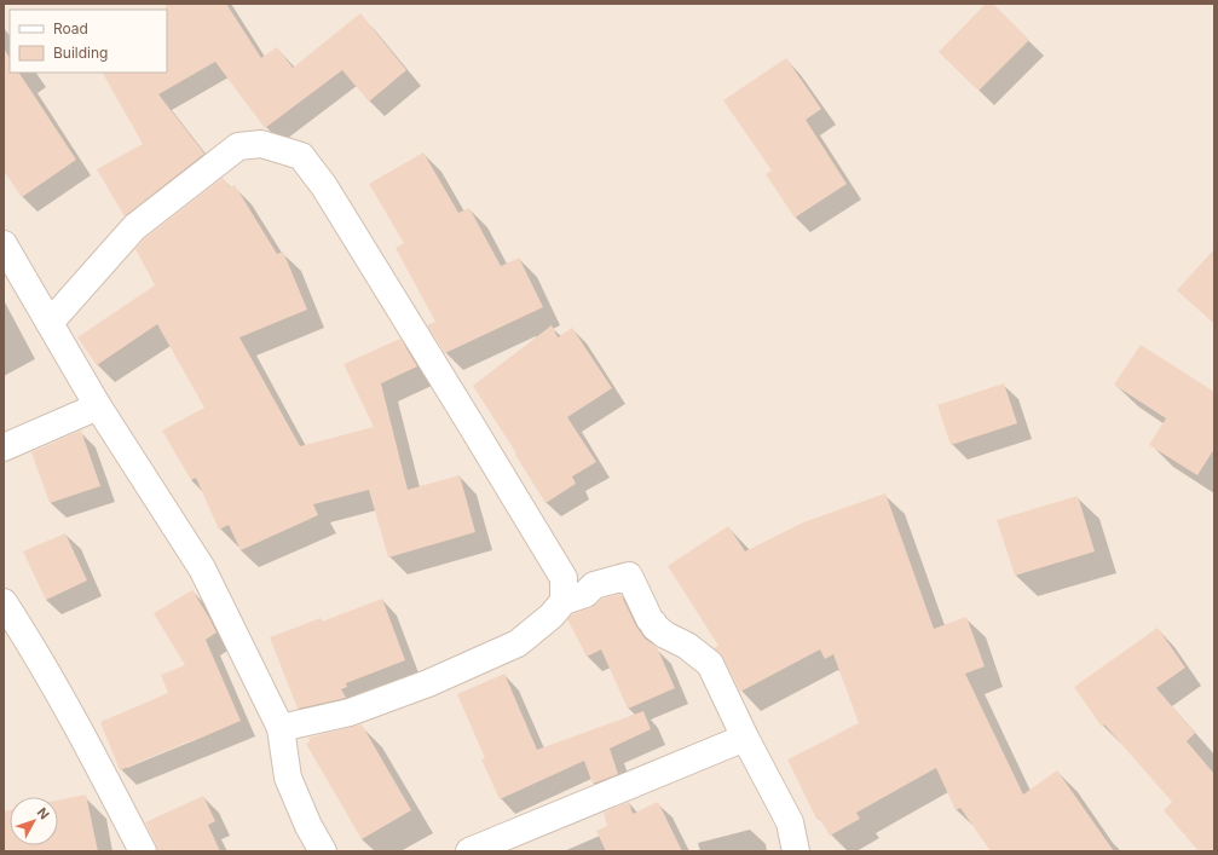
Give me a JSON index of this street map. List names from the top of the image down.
{
  "legend": ["Road", "Building"],
  "north": "top right"
}
